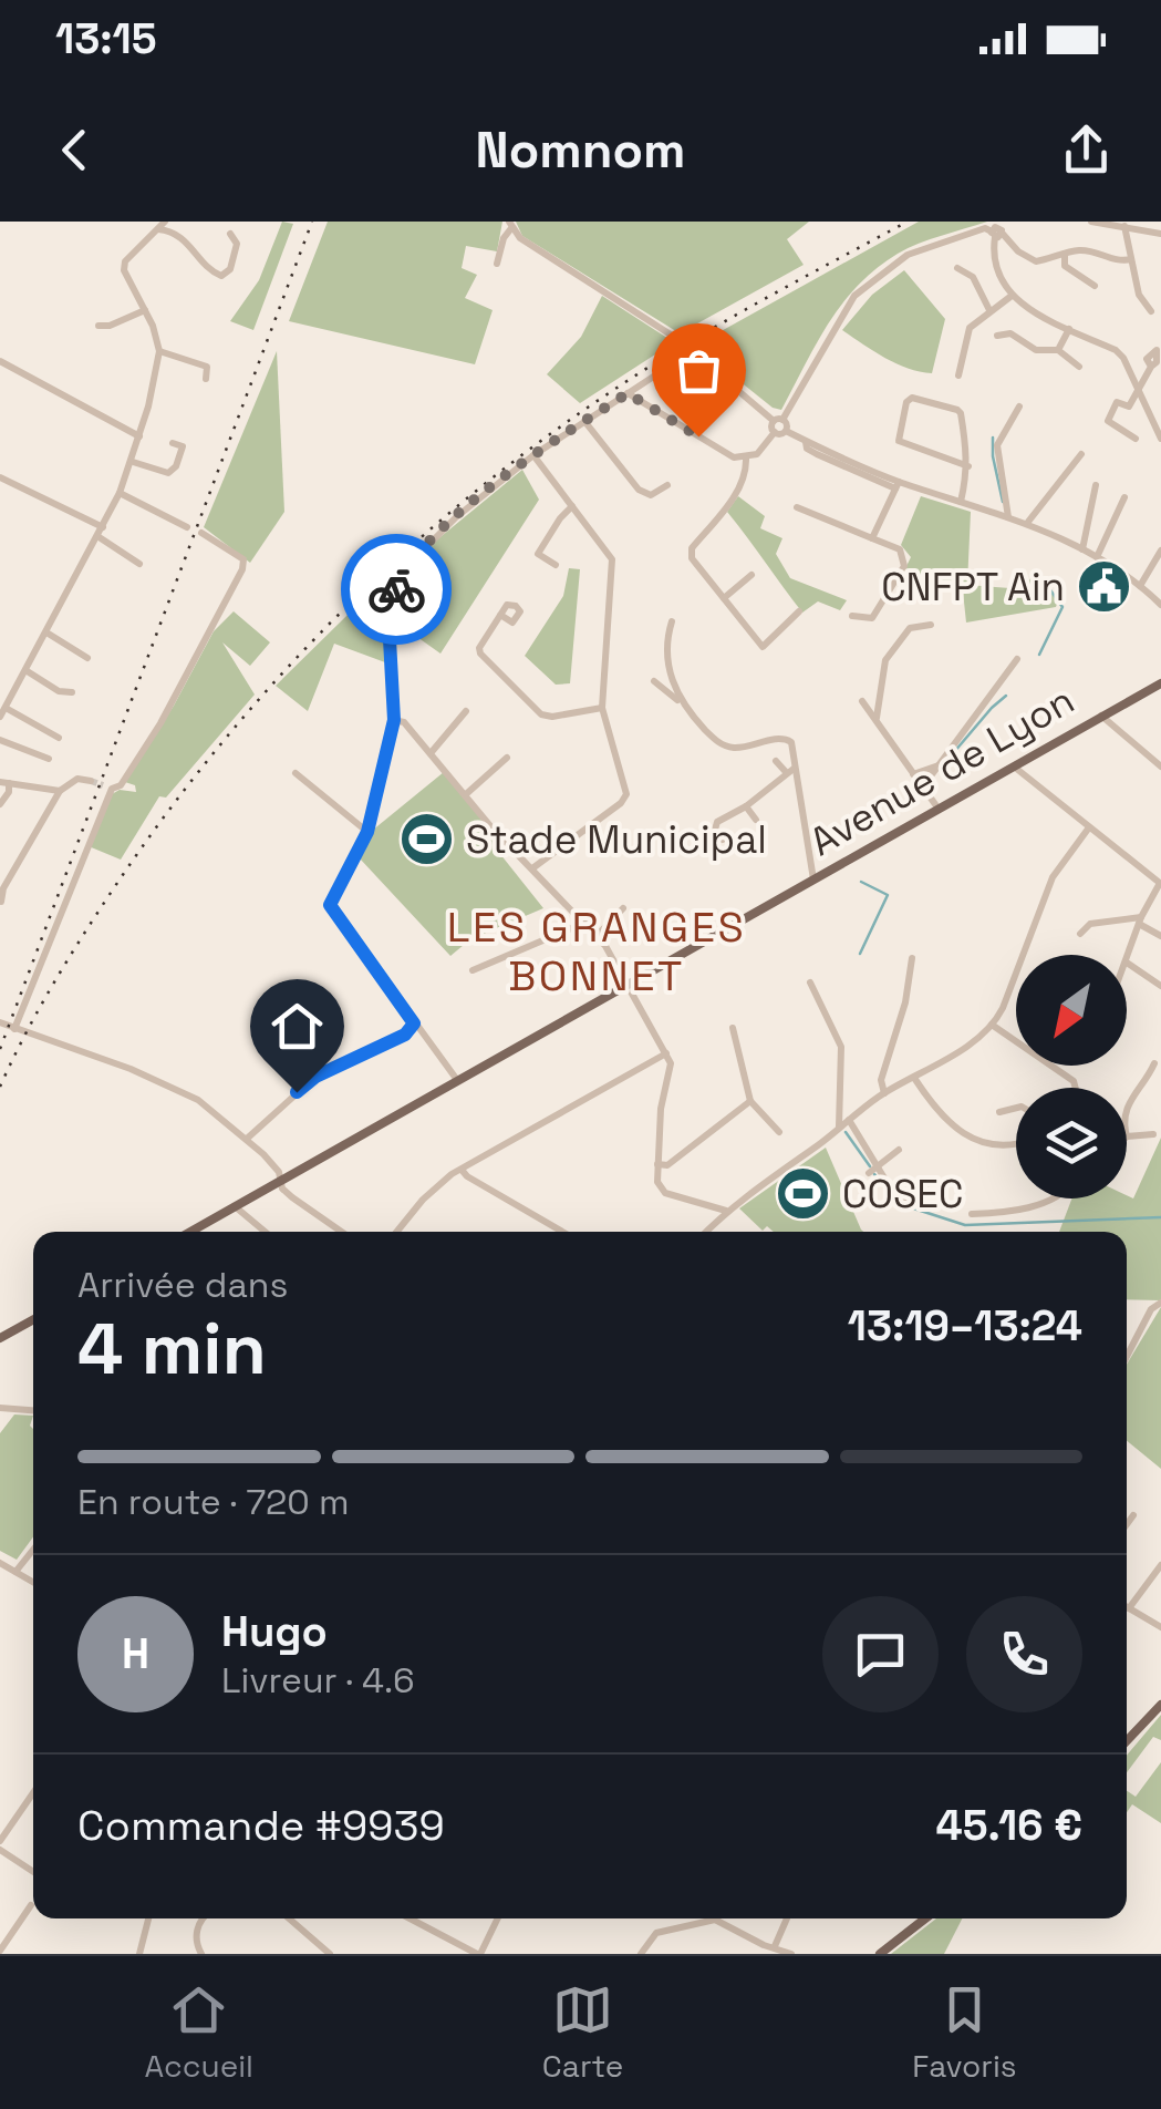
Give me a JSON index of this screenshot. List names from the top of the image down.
{
  "streets": {
    "main road": ["Avenue de Lyon"]
  },
  "districts": ["LES GRANGES BONNET"],
  "places": {
    "public building": ["CNFPT Ain"],
    "sports": ["Stade Municipal", "COSEC"]
  },
  "north": "bottom left",
  "page": {
    "status": "13:15",
    "header": "Nomnom",
    "heading": ["4 min", "Arrivée dans", "13:19–13:24"],
    "panel": [
      "Hugo",
      "Livreur · 4.6",
      "Commande #9939",
      "45.16 €"
    ],
    "bar": "En route · 720 m",
    "round": "H",
    "tabs": ["Accueil", "Carte", "Favoris"]
  }
}
